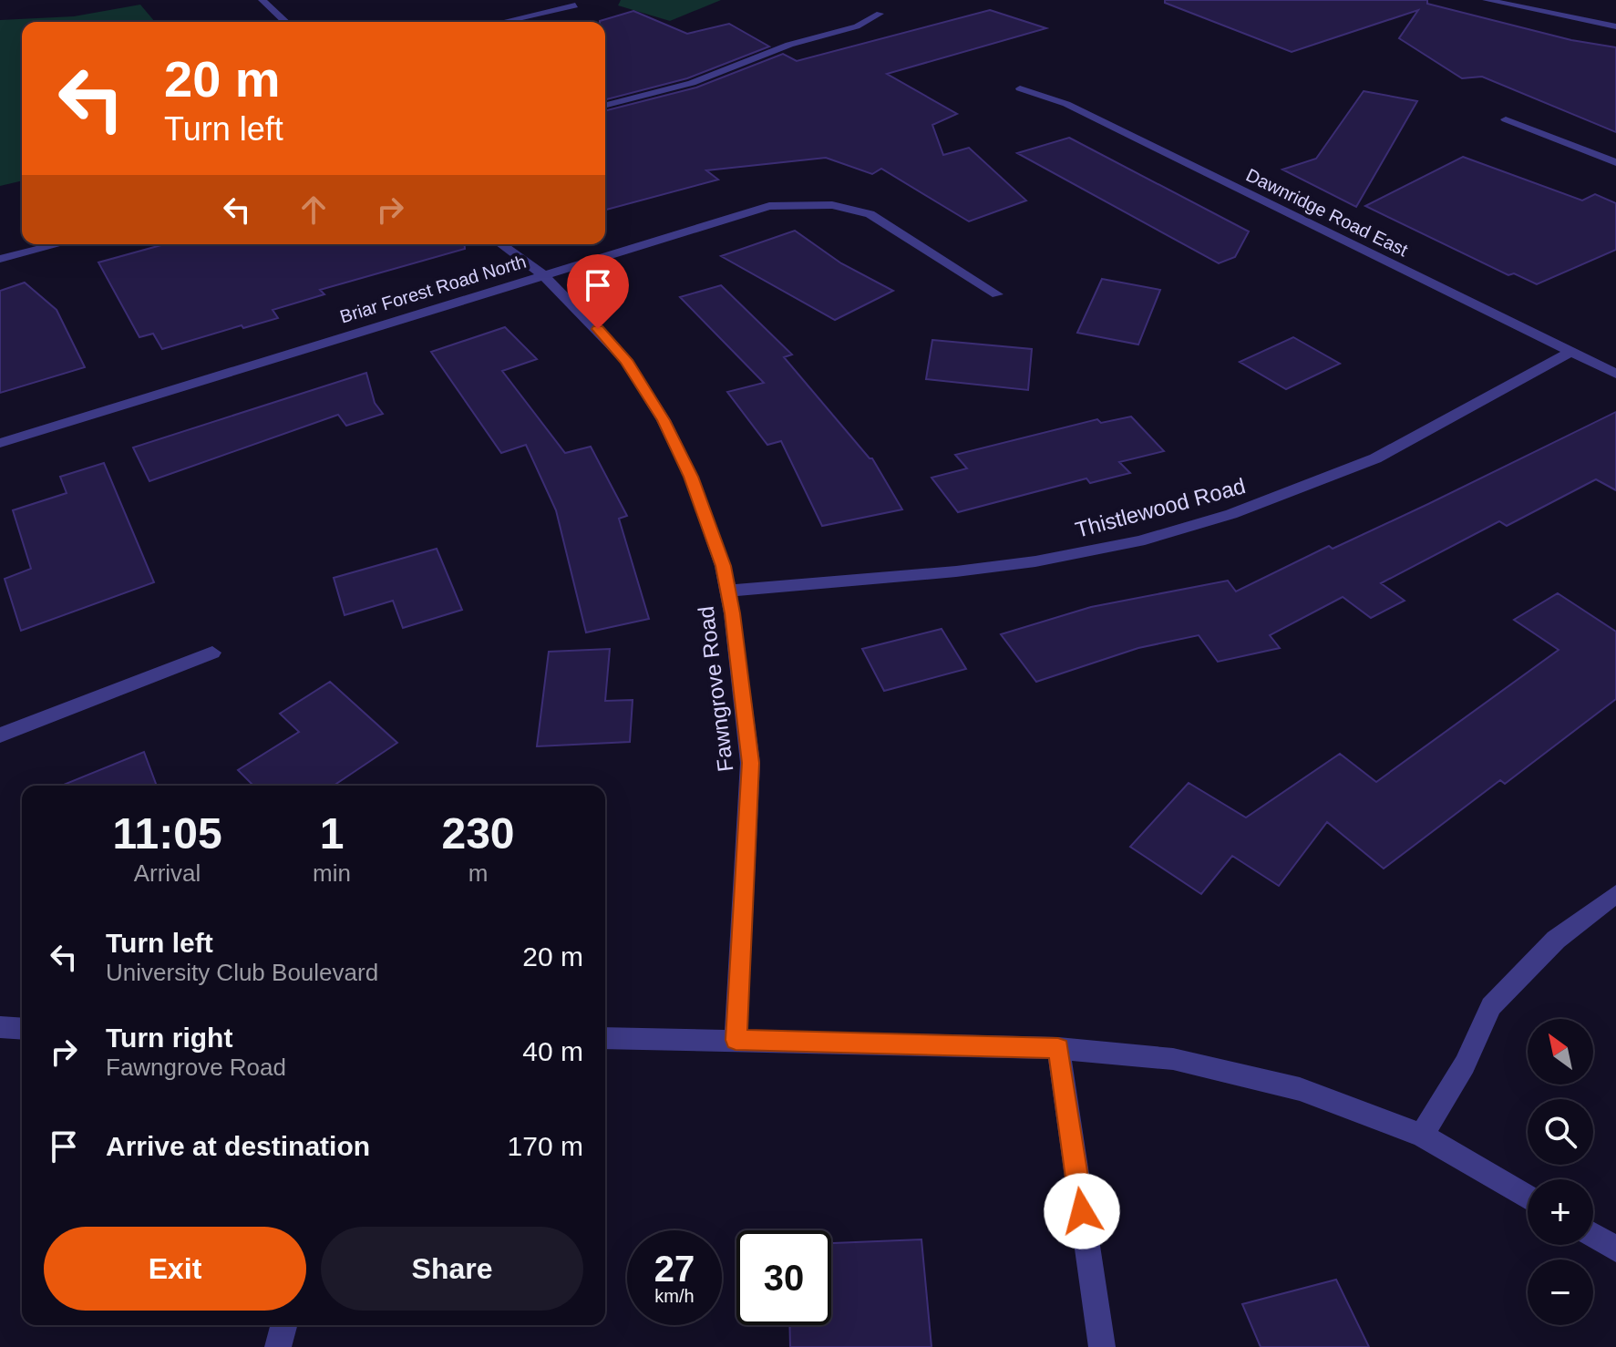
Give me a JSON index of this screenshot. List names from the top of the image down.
{
  "streets": {
    "street": [
      "Dawnridge Road East",
      "Briar Forest Road North",
      "Thistlewood Road",
      "Fawngrove Road"
    ]
  },
  "crossings": [
    ["Dawnridge Road East", "Thistlewood Road"],
    ["Briar Forest Road North", "Fawngrove Road"],
    ["Thistlewood Road", "Fawngrove Road"]
  ],
  "north": "top left",
  "page": {
    "turn": ["20 m", "Turn left"],
    "eta": [
      "11:05",
      "Arrival",
      "1",
      "min",
      "230",
      "m"
    ],
    "list": [
      {
        "name": "Turn left",
        "note": "University Club Boulevard",
        "value": "20 m"
      },
      {
        "name": "Turn right",
        "note": "Fawngrove Road",
        "value": "40 m"
      },
      {
        "name": "Arrive at destination",
        "value": "170 m"
      }
    ],
    "map_buttons": ["+", "−"],
    "buttons": ["Exit", "Share"],
    "speed": "27 km/h",
    "limit": "30"
  }
}
